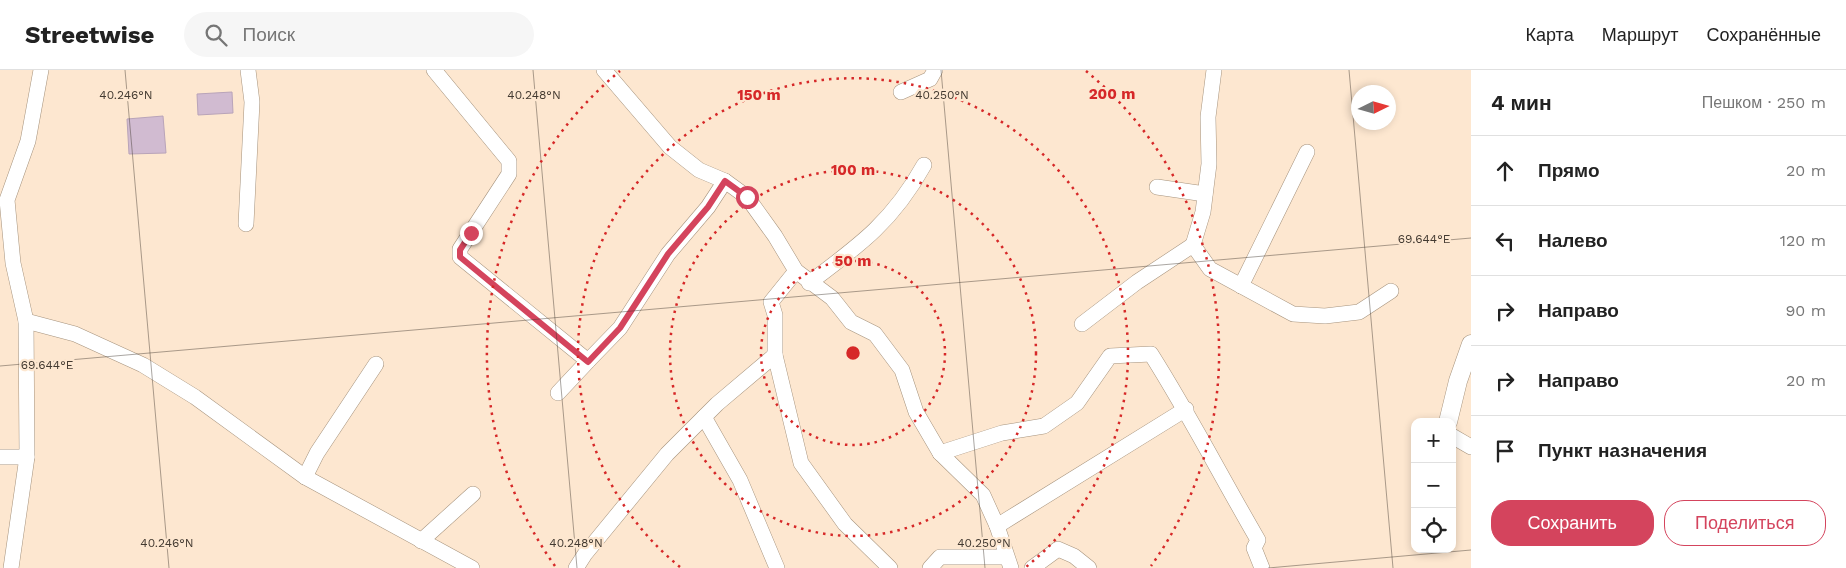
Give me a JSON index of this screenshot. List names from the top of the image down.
{
  "north": "right",
  "page": {
    "header": "Streetwise",
    "search": "Поиск",
    "nav": ["Карта", "Маршрут", "Сохранённые"],
    "heading": ["4 мин", "Пешком · 250 m"],
    "list": [
      ["Прямо", "20 m"],
      ["Налево", "120 m"],
      ["Направо", "90 m"],
      ["Направо", "20 m"],
      "Пункт назначения"
    ],
    "map_buttons": ["+", "−"],
    "buttons": ["Сохранить", "Поделиться"]
  },
  "coordinates": [
    "40.246°N",
    "40.248°N",
    "40.250°N",
    "69.644°E"
  ],
  "rings": [
    "200 m",
    "150 m",
    "100 m",
    "50 m"
  ]
}
